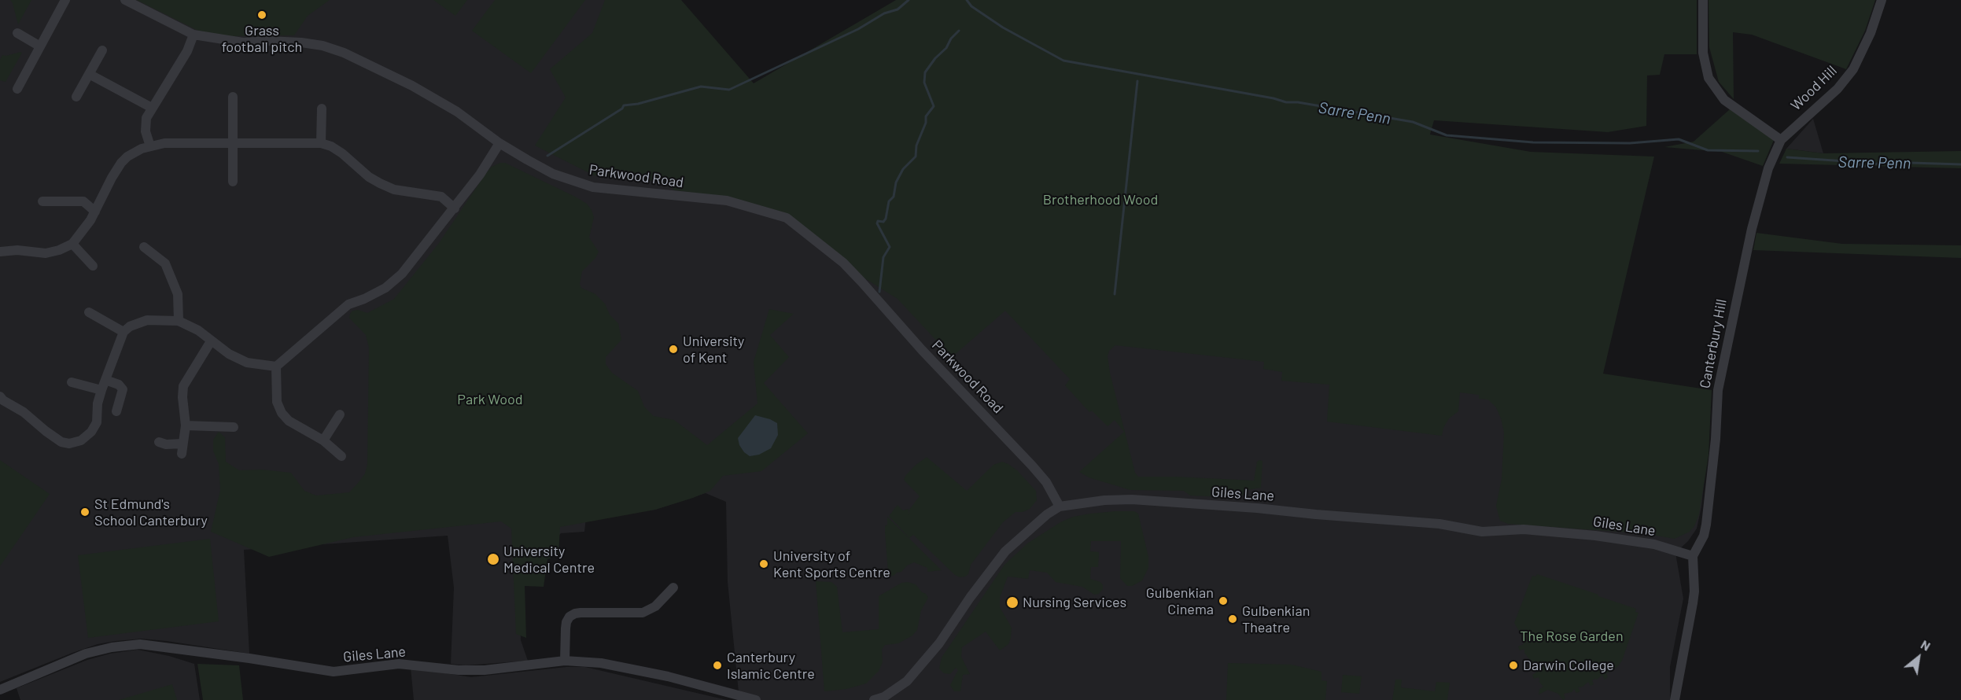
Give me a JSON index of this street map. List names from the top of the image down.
{
  "streets": {
    "street": [
      "Wood Hill",
      "Parkwood Road",
      "Canterbury Hill",
      "Giles Lane"
    ]
  },
  "crossings": [
    ["Wood Hill", "Canterbury Hill"],
    ["Parkwood Road", "Giles Lane"],
    ["Canterbury Hill", "Giles Lane"]
  ],
  "water": ["Sarre Penn"],
  "parks": ["Brotherhood Wood", "Park Wood", "The Rose Garden"],
  "places": [
    "Grass football pitch",
    "University of Kent",
    "St Edmund's School Canterbury",
    "University Medical Centre",
    "University of Kent Sports Centre",
    "Gulbenkian Cinema",
    "Nursing Services",
    "Gulbenkian Theatre",
    "Canterbury Islamic Centre",
    "Darwin College"
  ],
  "north": "top right"
}
